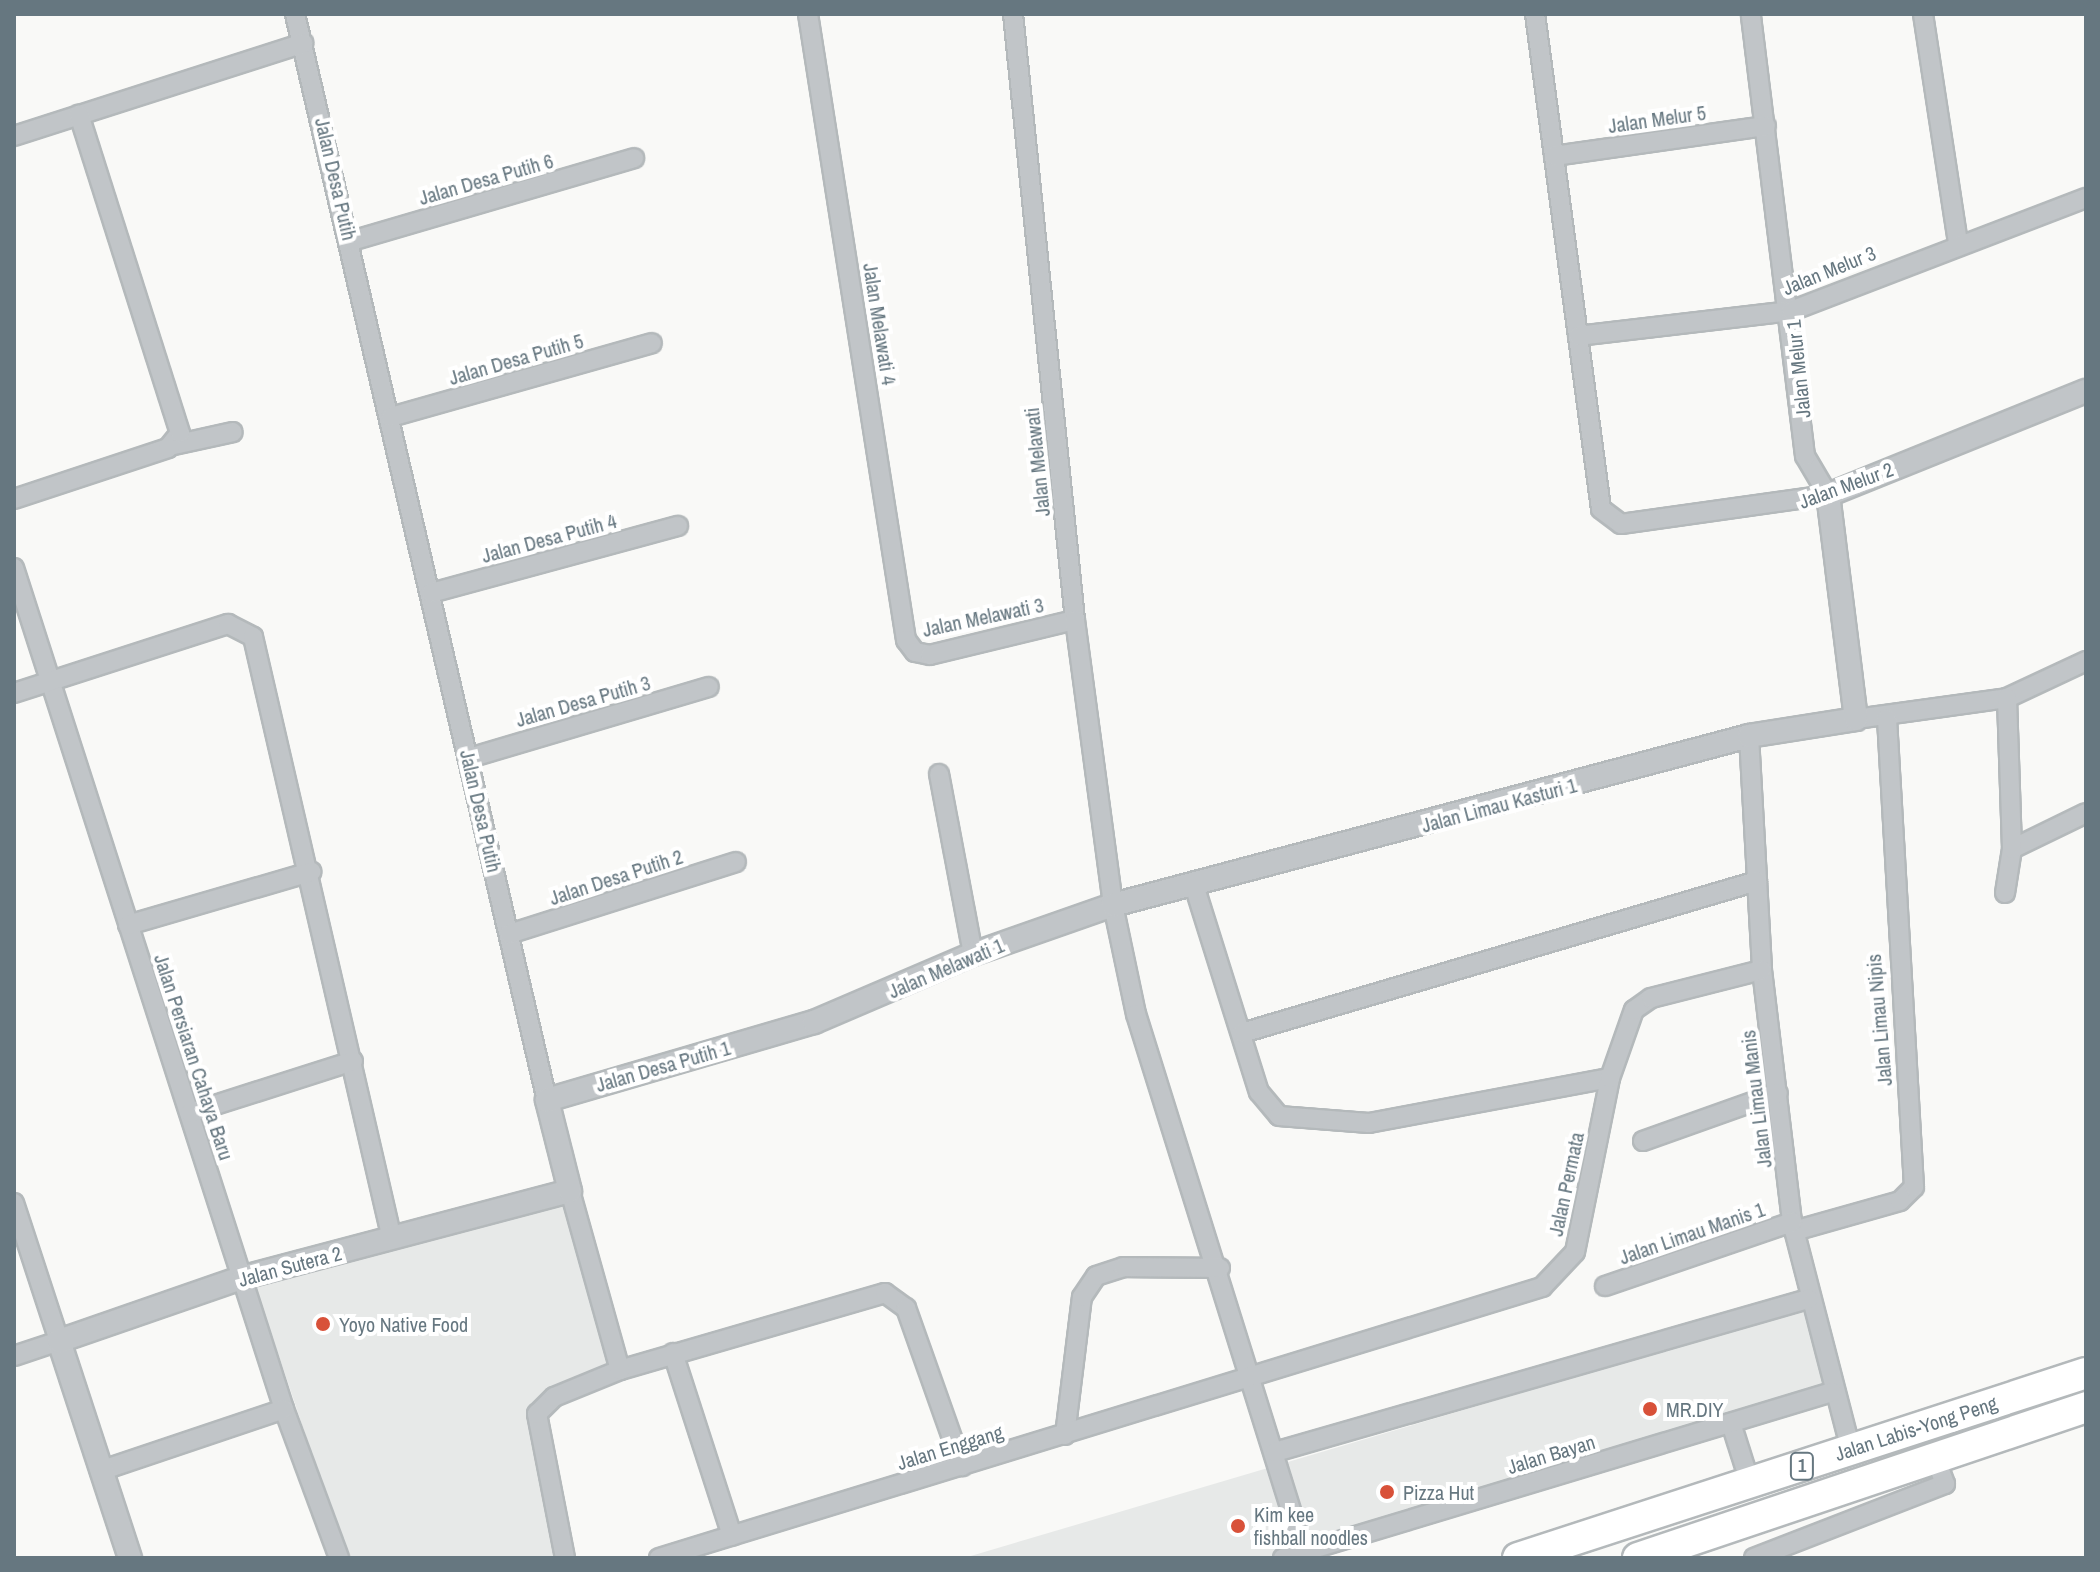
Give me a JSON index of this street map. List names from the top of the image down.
{
  "streets": {
    "highway": ["Jalan Labis-Yong Peng", "1"],
    "street": [
      "Jalan Melur 5",
      "Jalan Desa Putih",
      "Jalan Desa Putih 6",
      "Jalan Melur 3",
      "Jalan Melawati 4",
      "Jalan Desa Putih 5",
      "Jalan Melur 1",
      "Jalan Melawati",
      "Jalan Melur 2",
      "Jalan Desa Putih 4",
      "Jalan Melawati 3",
      "Jalan Desa Putih 3",
      "Jalan Limau Kasturi 1",
      "Jalan Desa Putih 2",
      "Jalan Melawati 1",
      "Jalan Limau Nipis",
      "Jalan Persiaran Cahaya Baru",
      "Jalan Desa Putih 1",
      "Jalan Limau Manis",
      "Jalan Permata",
      "Jalan Limau Manis 1",
      "Jalan Sutera 2",
      "Jalan Enggang",
      "Jalan Bayan"
    ]
  },
  "crossings": [
    ["Jalan Melur 5", "Jalan Melur 1"],
    ["Jalan Desa Putih", "Jalan Desa Putih 6"],
    ["Jalan Desa Putih", "Jalan Desa Putih 5"],
    ["Jalan Desa Putih", "Jalan Desa Putih 4"],
    ["Jalan Desa Putih", "Jalan Desa Putih 3"],
    ["Jalan Desa Putih", "Jalan Desa Putih 2"],
    ["Jalan Desa Putih", "Jalan Desa Putih 1"],
    ["Jalan Desa Putih", "Jalan Sutera 2"],
    ["Jalan Melur 3", "Jalan Melur 1"],
    ["Jalan Melur 3", "Jalan Melur 2"],
    ["Jalan Melawati 4", "Jalan Melawati 3"],
    ["Jalan Melur 1", "Jalan Melur 2"],
    ["Jalan Melur 1", "Jalan Limau Kasturi 1"],
    ["Jalan Melawati", "Jalan Melawati 3"],
    ["Jalan Melawati", "Jalan Limau Kasturi 1"],
    ["Jalan Melawati", "Jalan Melawati 1"],
    ["Jalan Melawati", "Jalan Permata"],
    ["Jalan Melawati", "Jalan Enggang"],
    ["Jalan Melawati", "Jalan Bayan"],
    ["Jalan Limau Kasturi 1", "Jalan Melawati 1"],
    ["Jalan Limau Kasturi 1", "Jalan Limau Nipis"],
    ["Jalan Limau Kasturi 1", "Jalan Limau Manis"],
    ["Jalan Melawati 1", "Jalan Desa Putih 1"],
    ["Jalan Limau Nipis", "Jalan Limau Manis"],
    ["Jalan Limau Nipis", "Jalan Limau Manis 1"],
    ["Jalan Persiaran Cahaya Baru", "Jalan Sutera 2"],
    ["Jalan Limau Manis", "Jalan Permata"],
    ["Jalan Limau Manis", "Jalan Limau Manis 1"],
    ["Jalan Limau Manis", "Jalan Labis-Yong Peng"],
    ["Jalan Limau Manis", "Jalan Bayan"],
    ["Jalan Permata", "Jalan Enggang"]
  ],
  "places": [
    "Yoyo Native Food",
    "MR.DIY",
    "Pizza Hut",
    "Kim kee fishball noodles"
  ]
}
